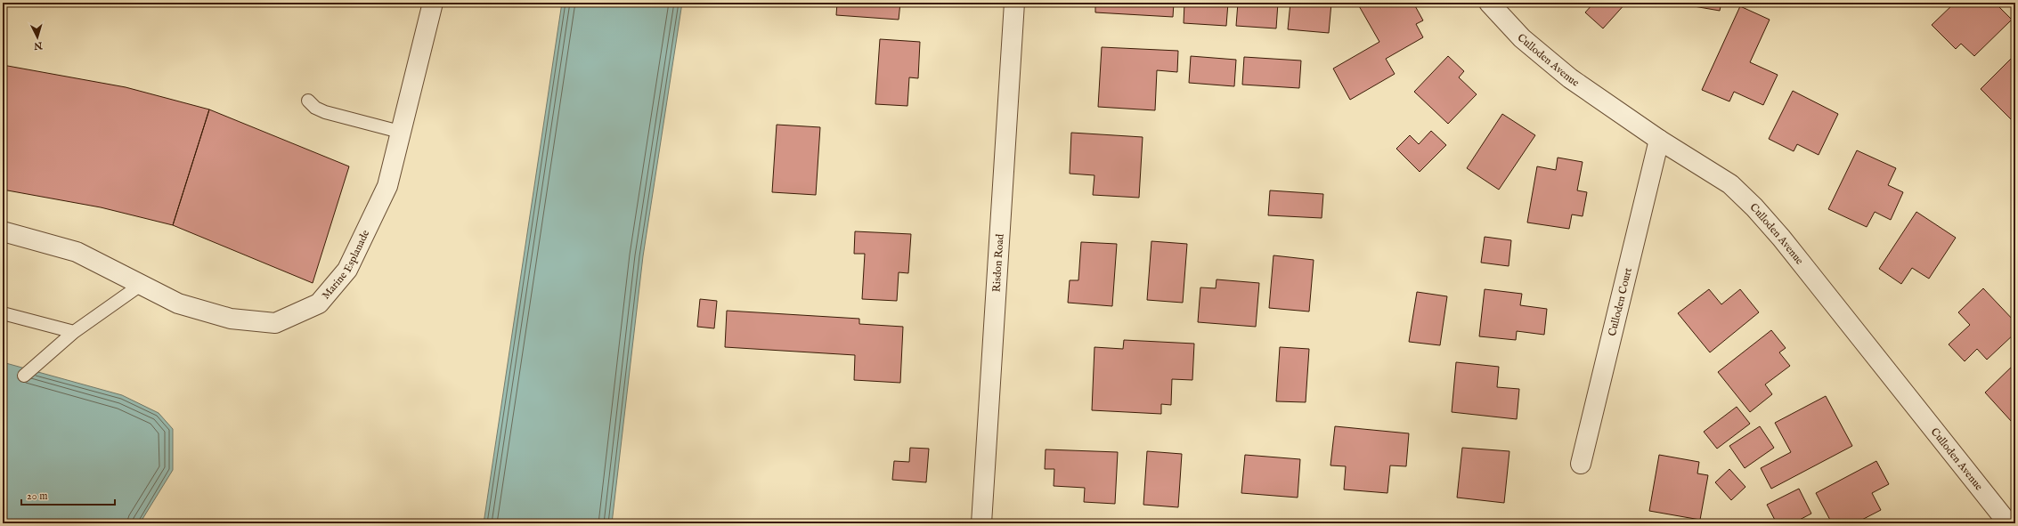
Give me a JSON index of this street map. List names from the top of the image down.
{
  "streets": {
    "street": [
      "Culloden Avenue",
      "Marine Esplanade",
      "Risdon Road",
      "Culloden Court"
    ]
  },
  "crossings": [
    ["Culloden Avenue", "Culloden Court"]
  ],
  "scale_bar": "20 m",
  "north": "bottom"
}
